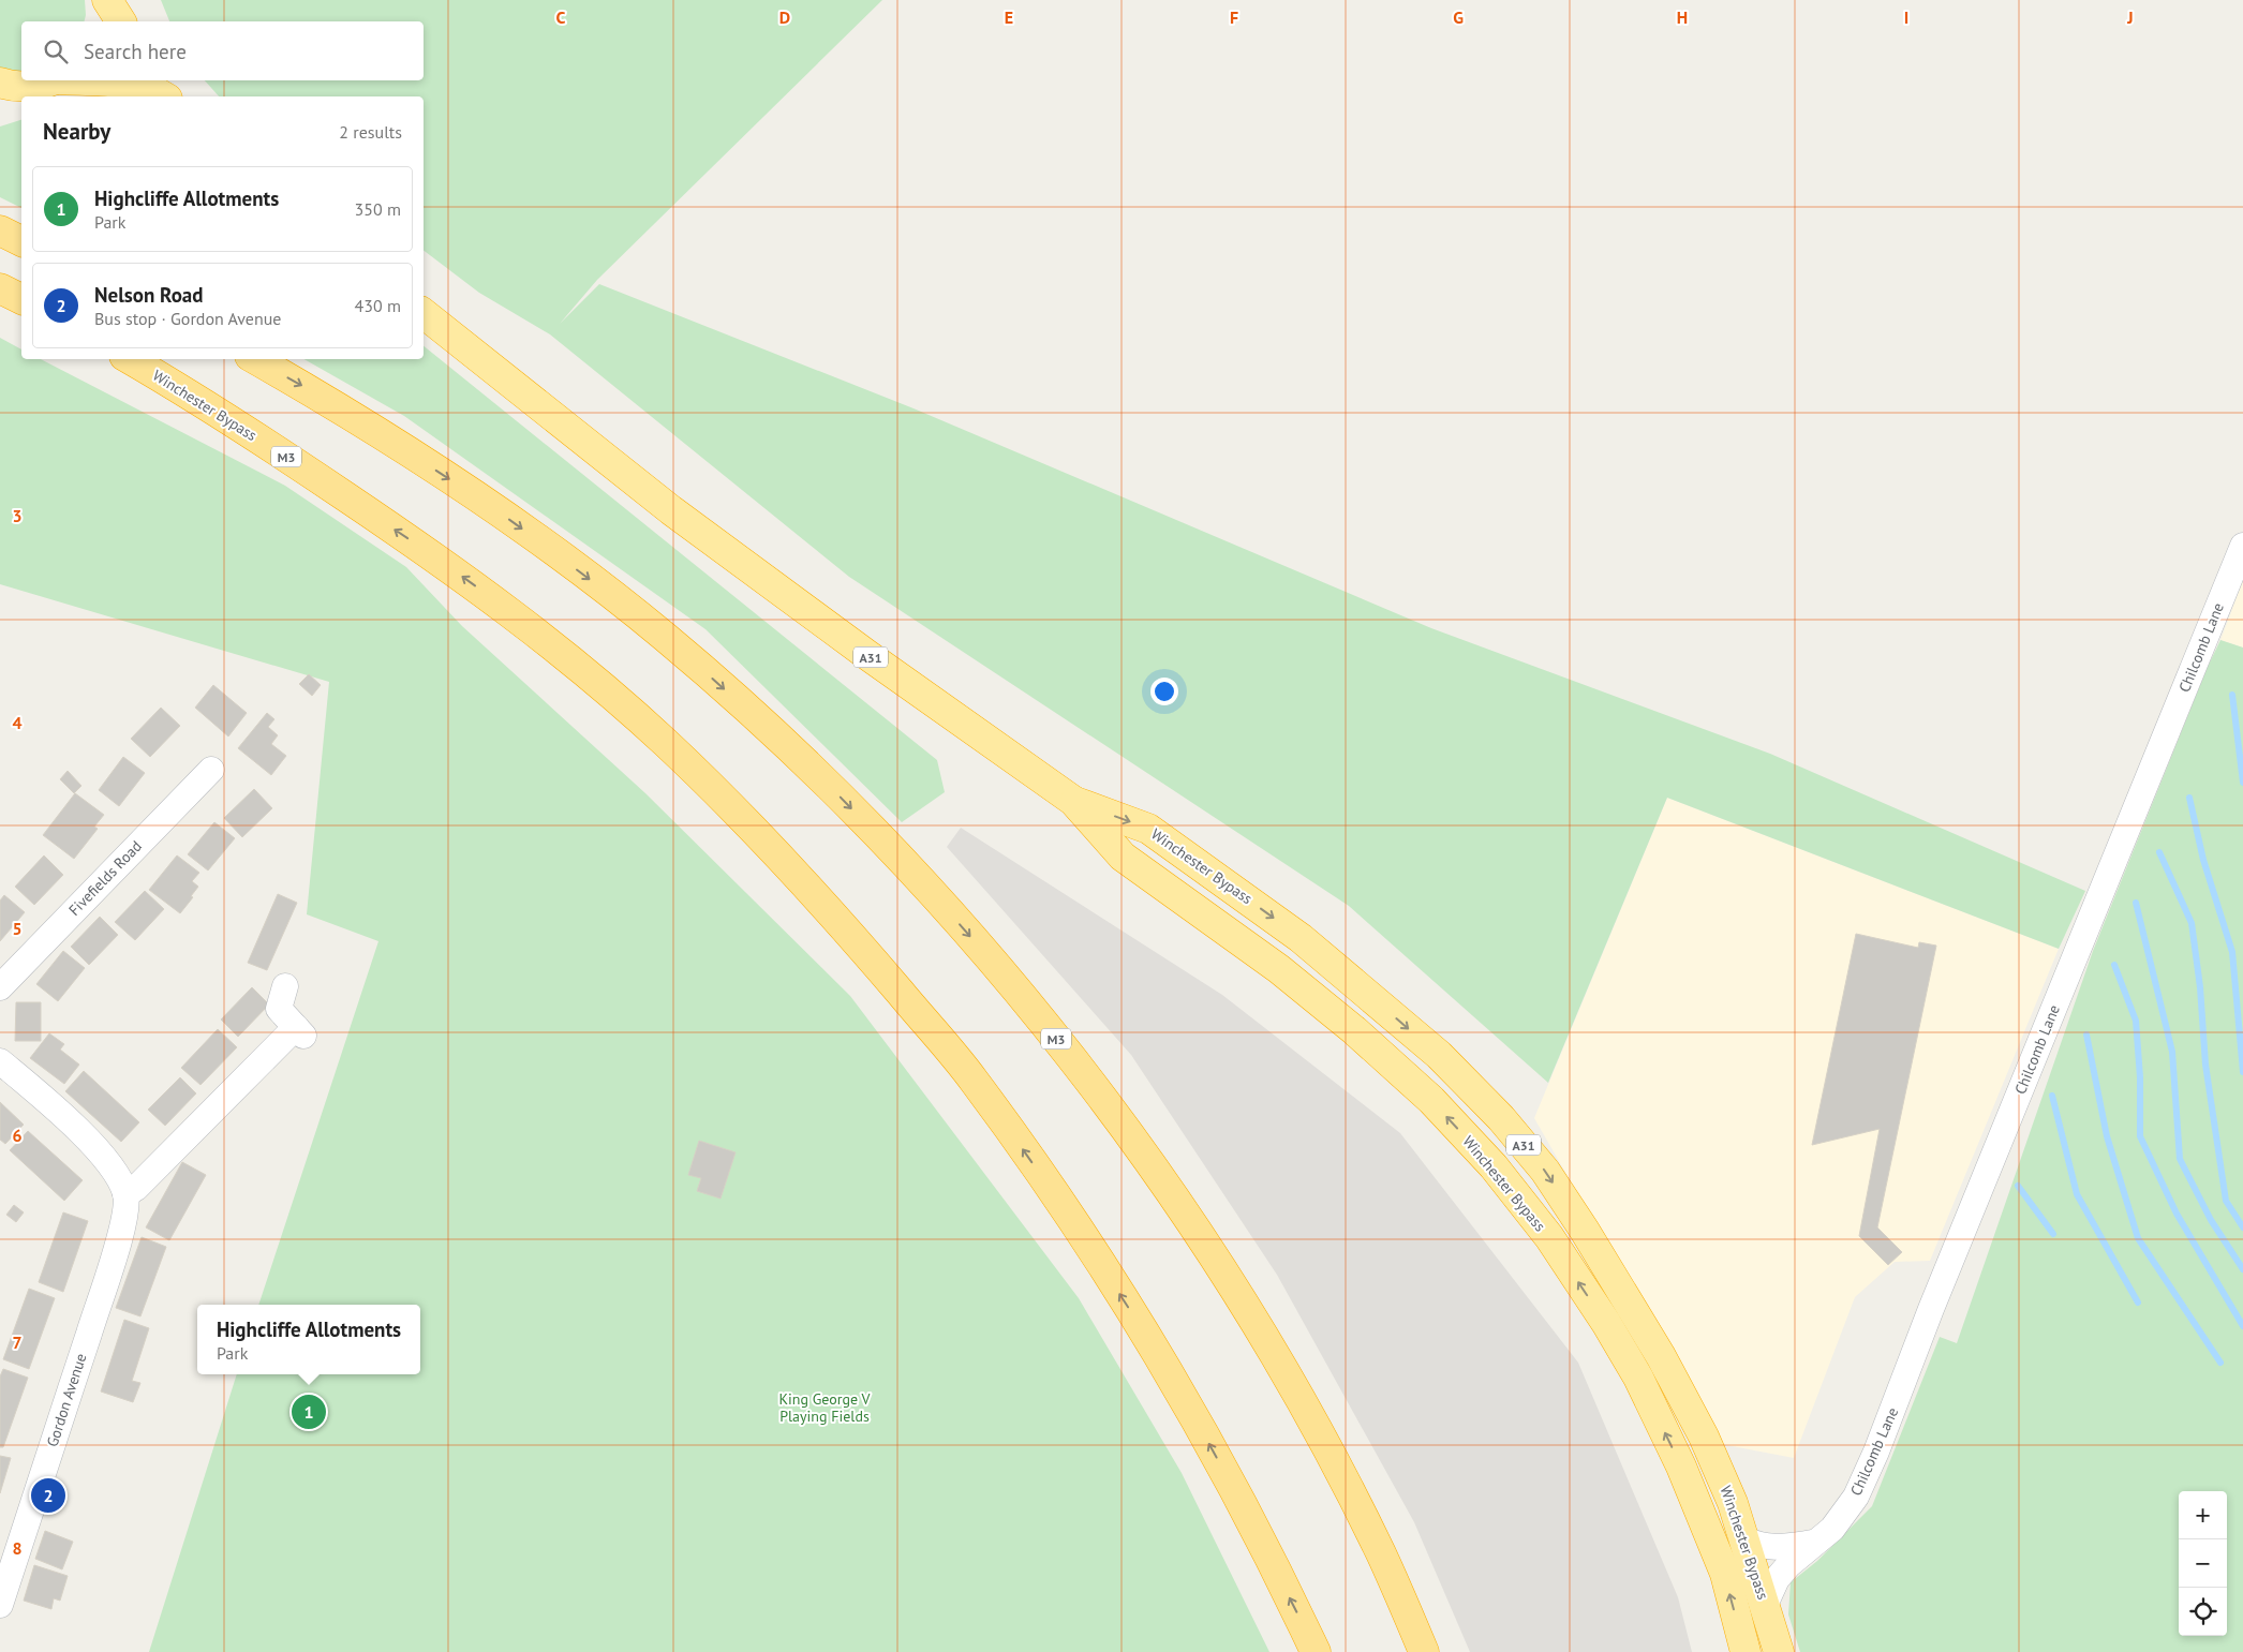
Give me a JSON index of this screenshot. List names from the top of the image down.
{
  "streets": {
    "highway": ["Winchester Bypass", "M3", "A31"],
    "street": ["Chilcomb Lane", "Fivefields Road", "Gordon Avenue"]
  },
  "crossings": [
    ["Winchester Bypass", "Chilcomb Lane"],
    ["Winchester Bypass", "A31"]
  ],
  "parks": ["King George V Playing Fields"],
  "page": {
    "search": "Search here",
    "heading": ["Nearby", "2 results"],
    "list": [
      {
        "mark": "1",
        "name": "Highcliffe Allotments",
        "note": "Park",
        "value": "350 m"
      },
      {
        "mark": "2",
        "name": "Nelson Road",
        "note": "Bus stop · Gordon Avenue",
        "value": "430 m"
      }
    ],
    "popup": ["Highcliffe Allotments", "Park"],
    "pins": ["1", "2"],
    "map_buttons": ["+", "−"]
  },
  "grid": {
    "columns": [
      "C",
      "D",
      "E",
      "F",
      "G",
      "H",
      "I",
      "J"
    ],
    "rows": [
      "3",
      "4",
      "5",
      "6",
      "7",
      "8"
    ]
  }
}
